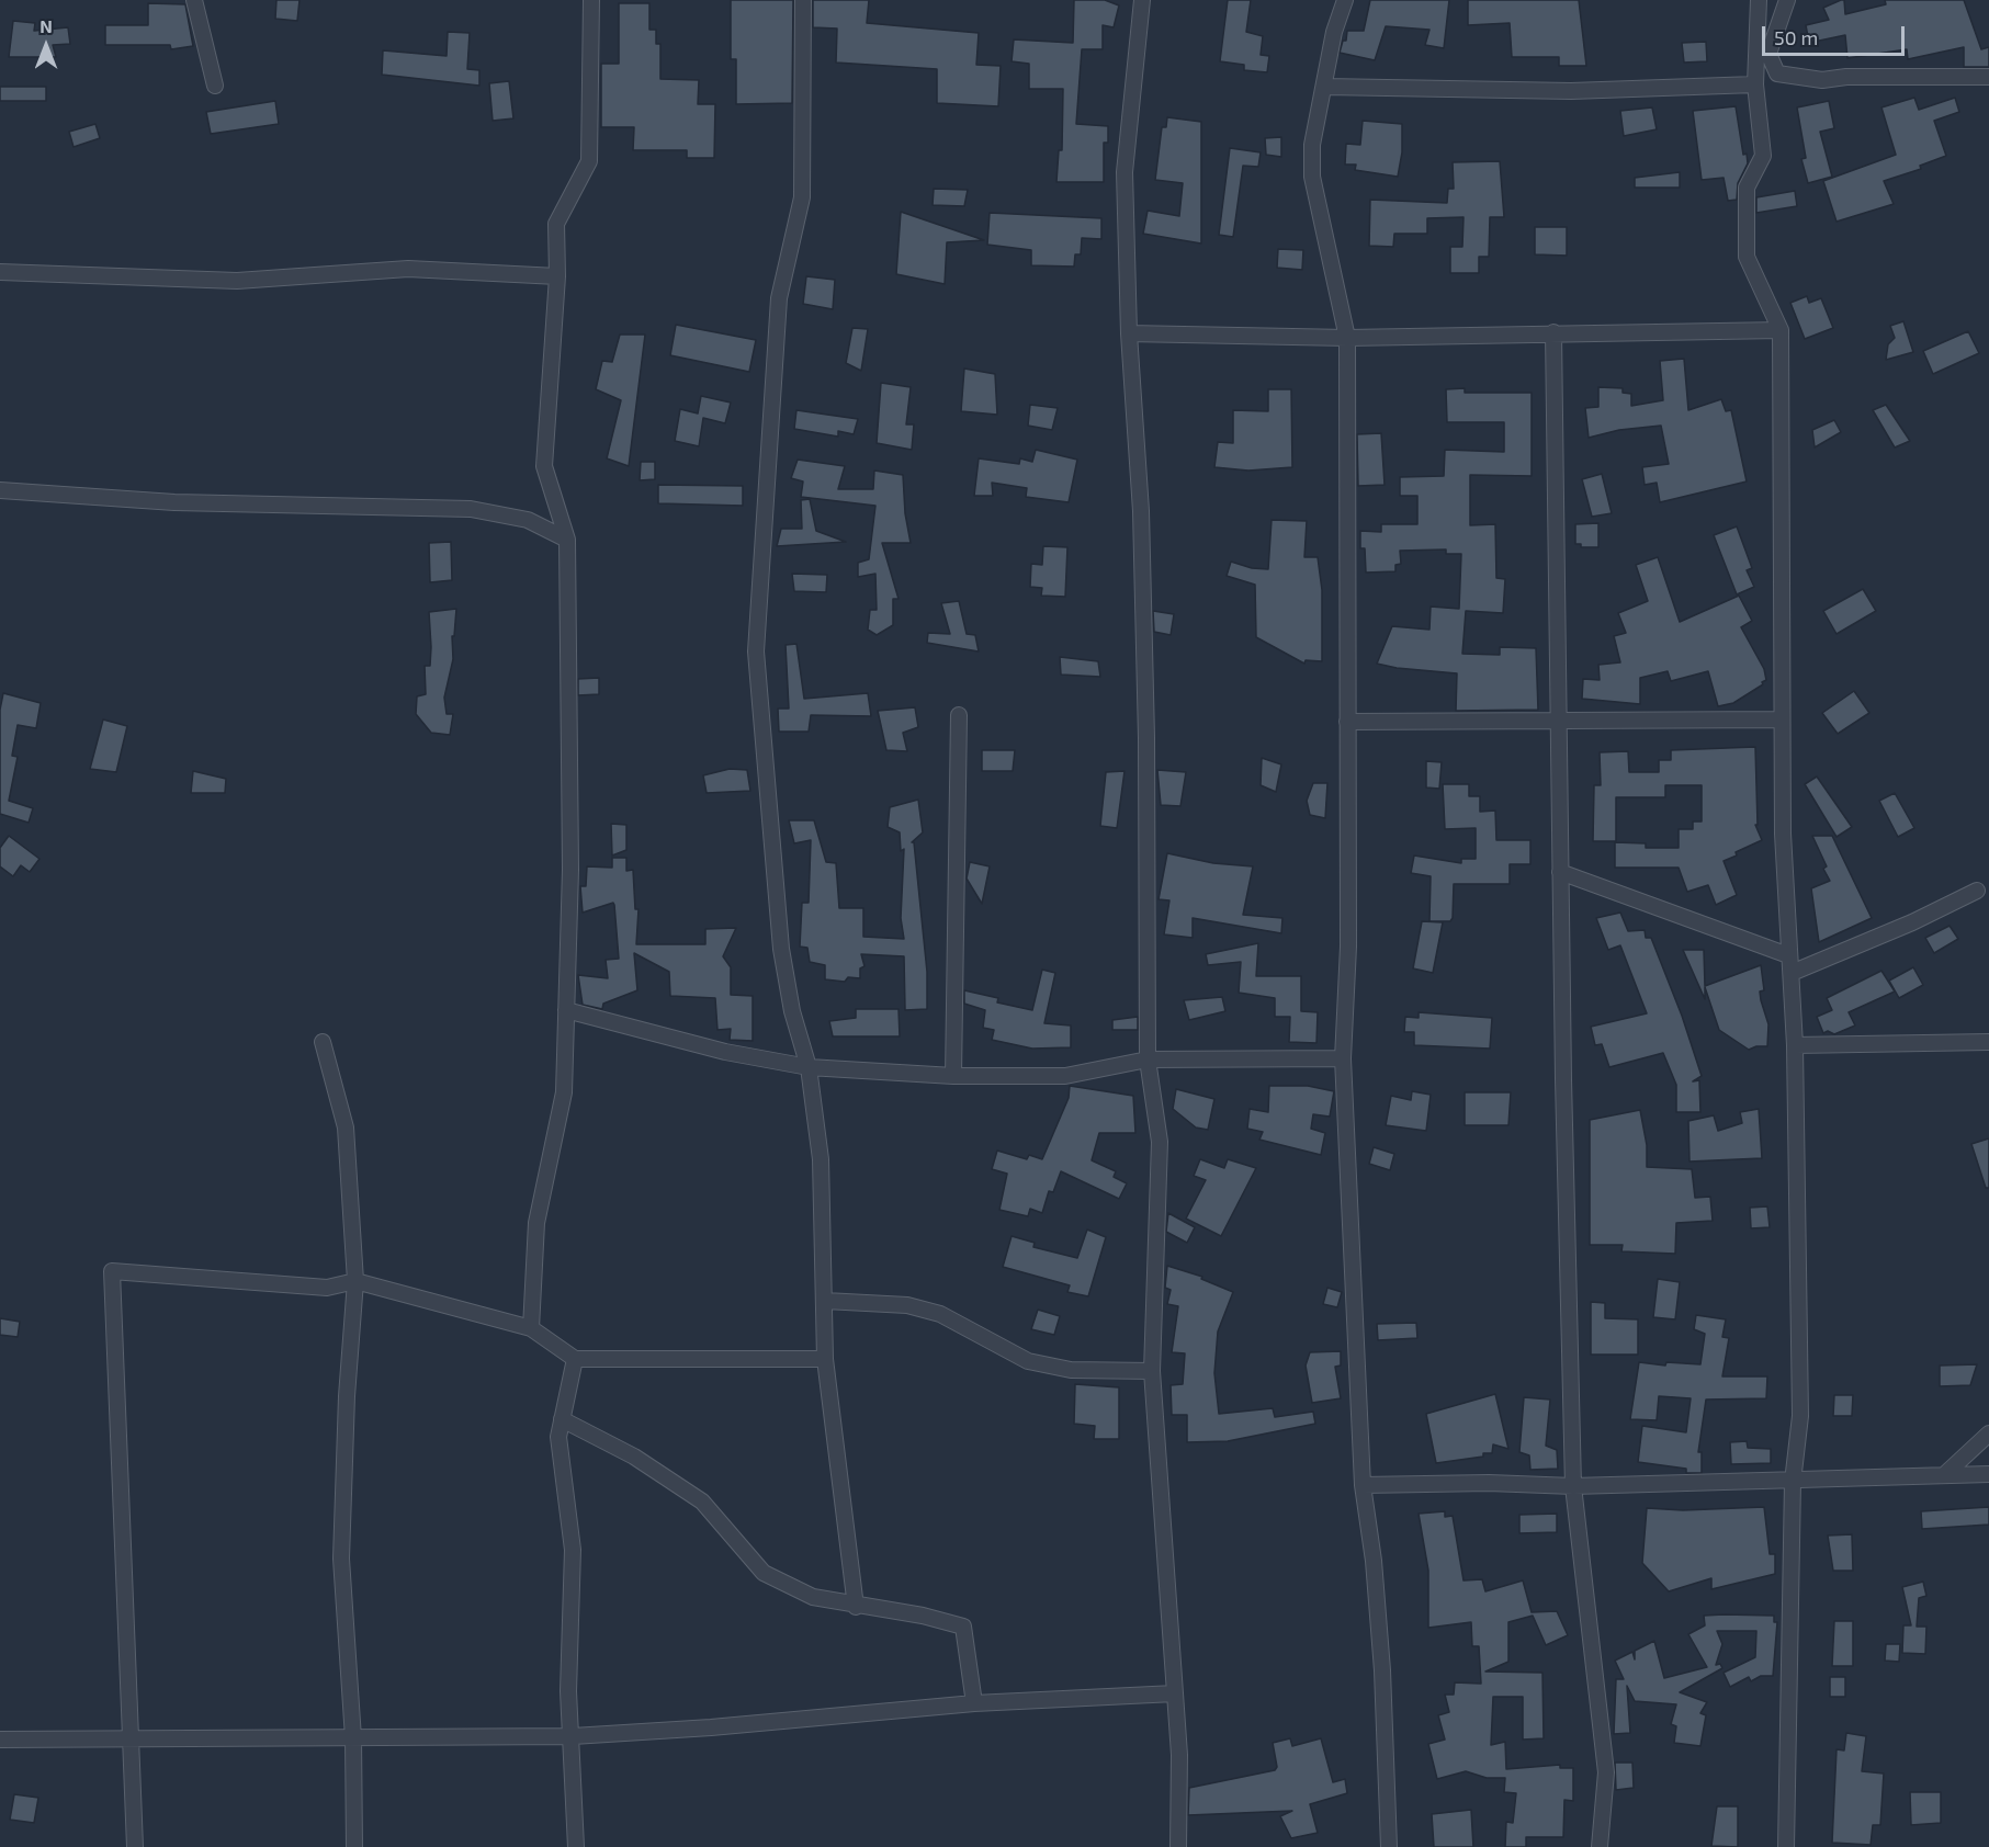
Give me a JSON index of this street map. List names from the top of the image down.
{
  "scale_bar": "50 m",
  "north": "top"
}
